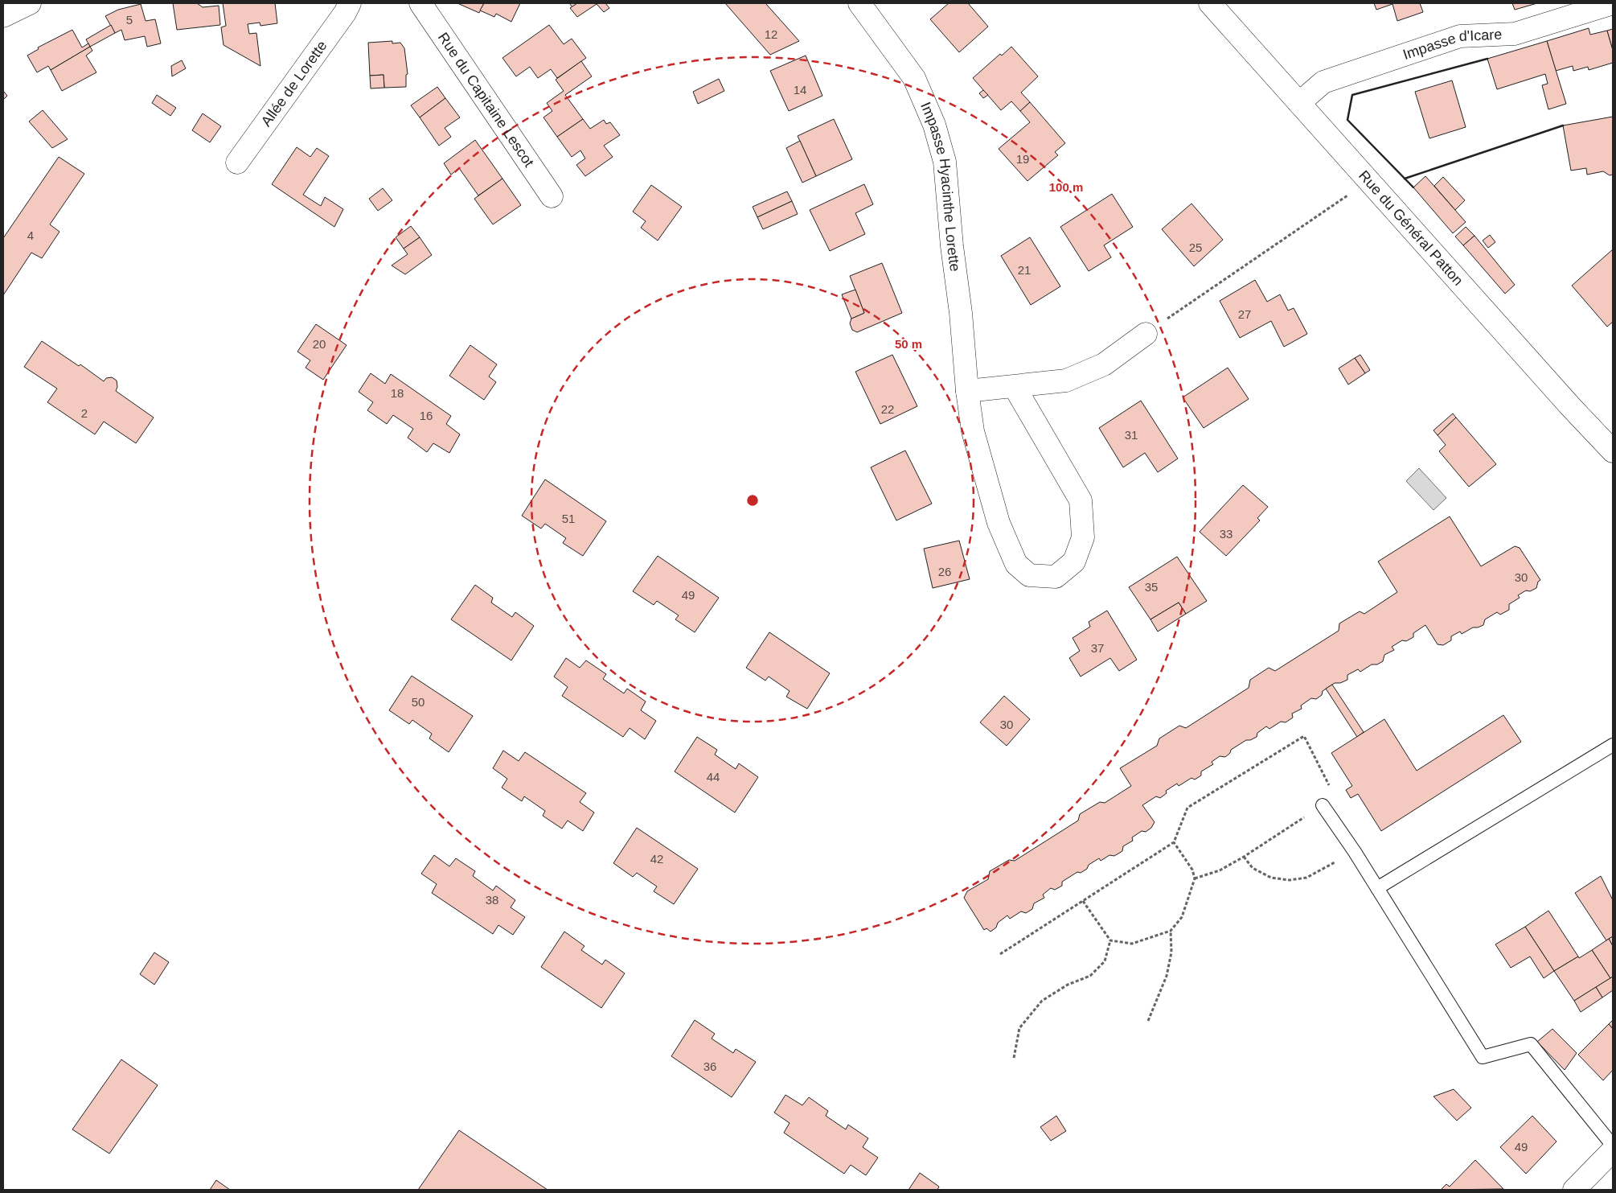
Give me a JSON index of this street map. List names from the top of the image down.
{
  "streets": {
    "street": [
      "Impasse d'Icare",
      "Allée de Lorette",
      "Rue du Capitaine Lescot",
      "Impasse Hyacinthe Lorette",
      "Rue du Général Patton"
    ]
  },
  "crossings": [
    ["Impasse d'Icare", "Rue du Général Patton"]
  ],
  "house_numbers": [
    "5",
    "12",
    "14",
    "19",
    "4",
    "25",
    "21",
    "27",
    "20",
    "18",
    "22",
    "2",
    "16",
    "31",
    "51",
    "33",
    "26",
    "30",
    "35",
    "49",
    "37",
    "50",
    "30",
    "44",
    "42",
    "38",
    "36",
    "49"
  ],
  "rings": ["100 m", "50 m"]
}
